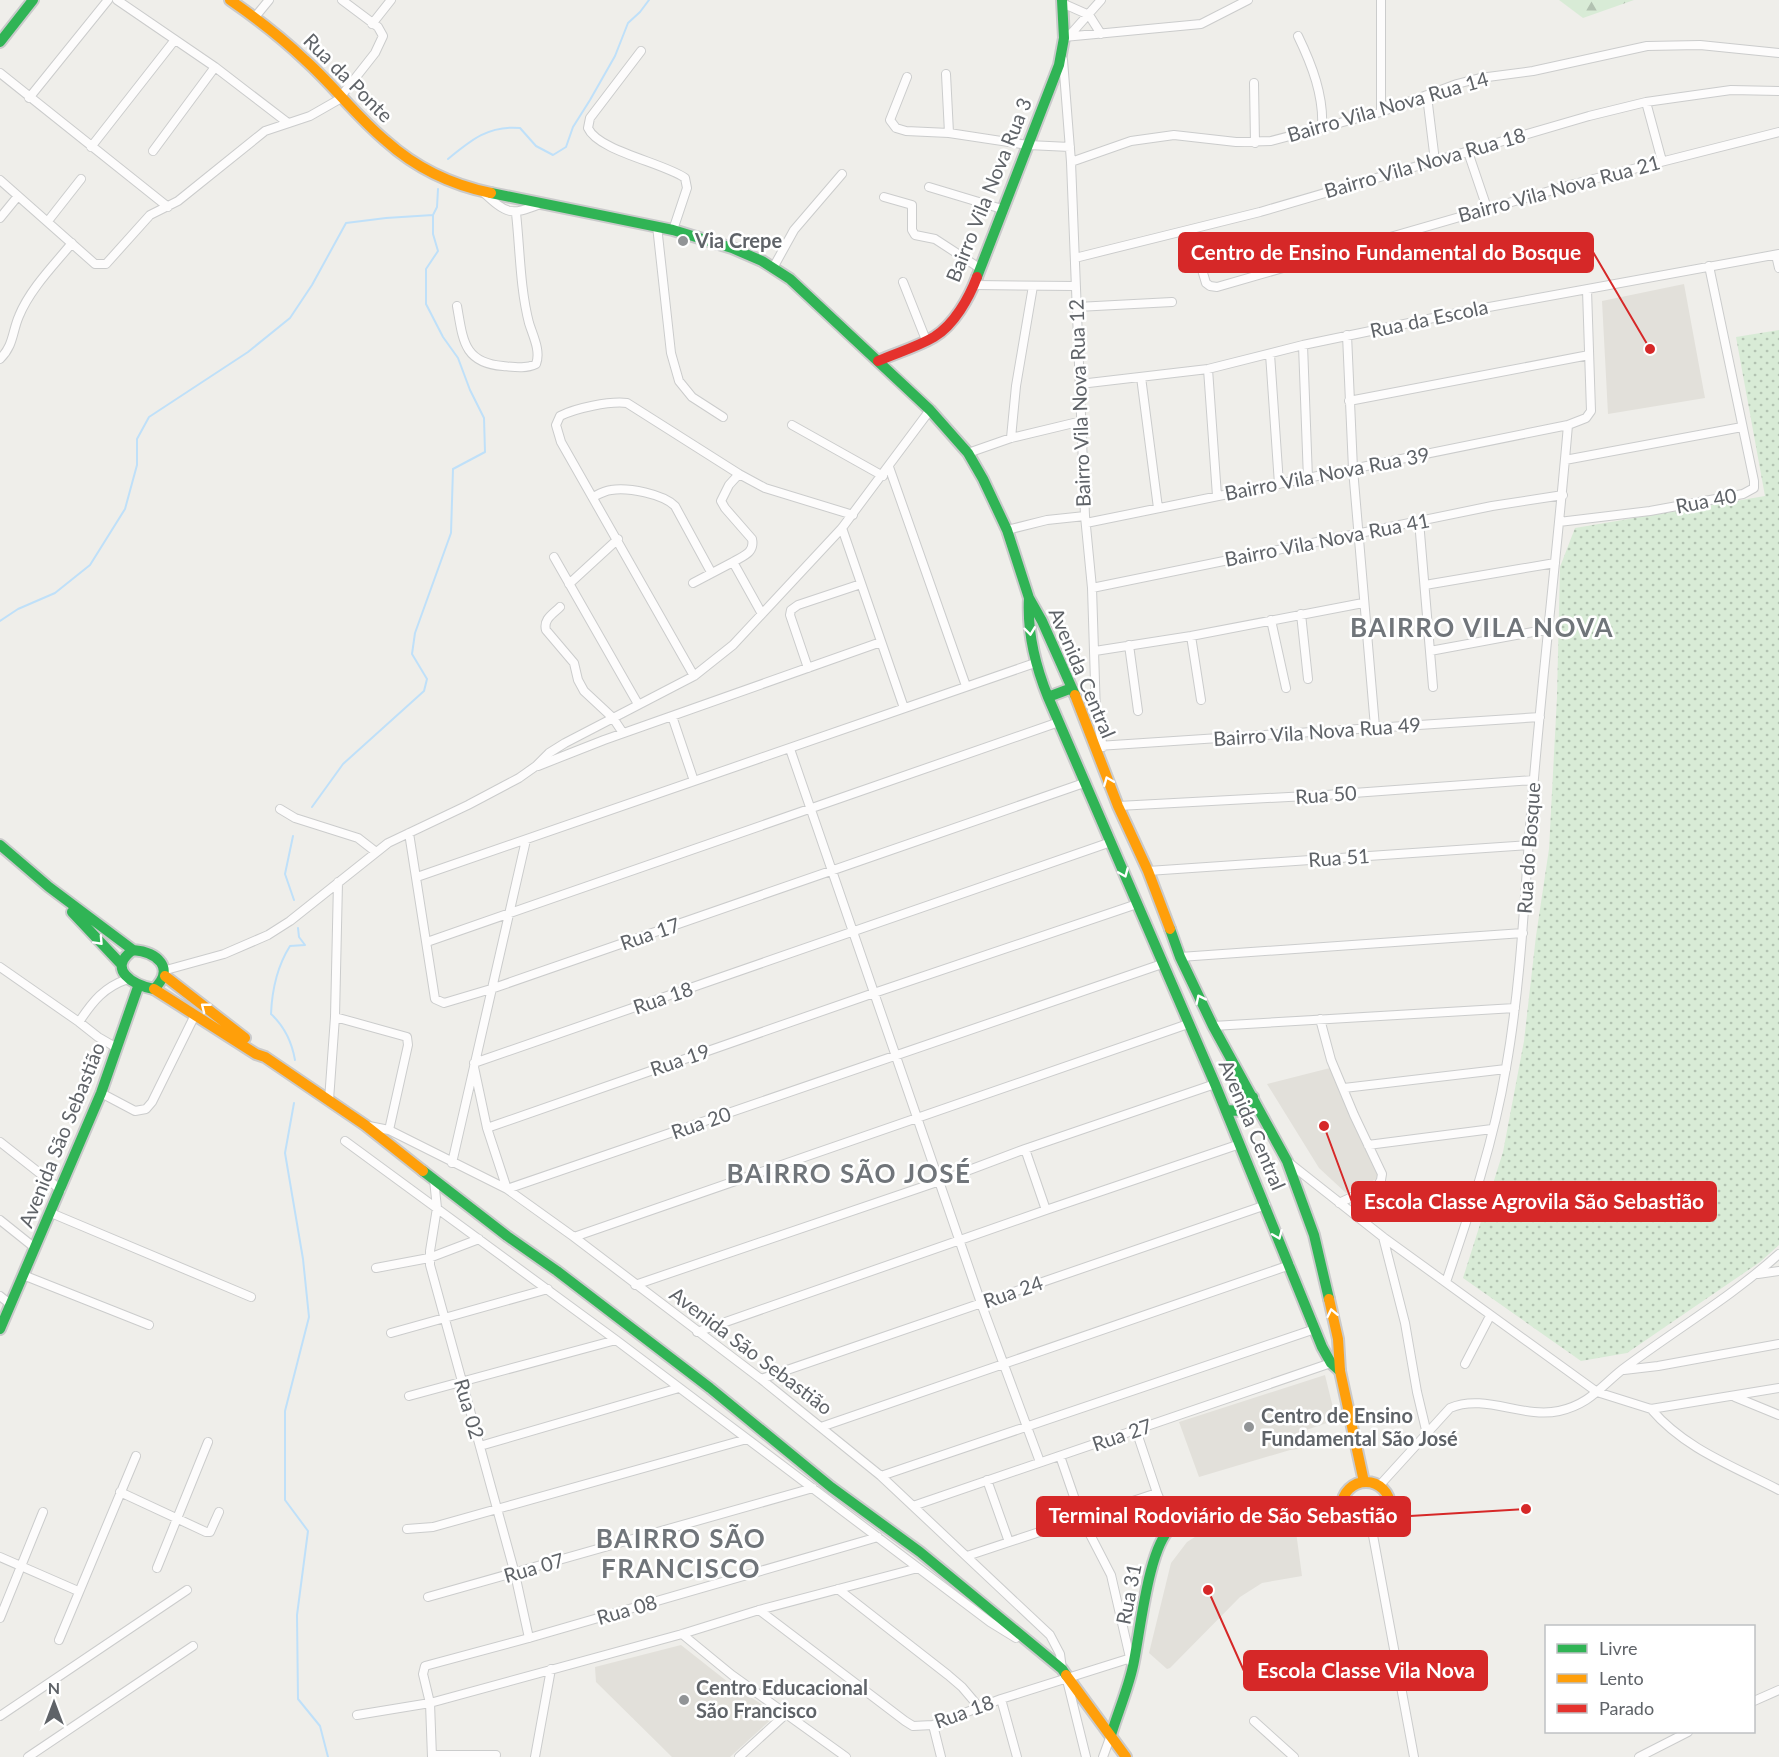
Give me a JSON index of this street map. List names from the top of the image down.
{
  "streets": {
    "street": [
      "Rua da Ponte",
      "Bairro Vila Nova Rua 14",
      "Bairro Vila Nova Rua 18",
      "Bairro Vila Nova Rua 21",
      "Bairro Vila Nova Rua 3",
      "Rua da Escola",
      "Bairro Vila Nova Rua 12",
      "Bairro Vila Nova Rua 39",
      "Rua 40",
      "Bairro Vila Nova Rua 41",
      "Avenida Central",
      "Bairro Vila Nova Rua 49",
      "Rua 50",
      "Rua do Bosque",
      "Rua 51",
      "Rua 17",
      "Rua 18",
      "Rua 19",
      "Rua 20",
      "Avenida São Sebastião",
      "Rua 24",
      "Rua 02",
      "Rua 27",
      "Rua 07",
      "Rua 31",
      "Rua 08"
    ]
  },
  "crossings": [
    ["Rua da Ponte", "Bairro Vila Nova Rua 3"],
    ["Bairro Vila Nova Rua 14", "Bairro Vila Nova Rua 12"],
    ["Bairro Vila Nova Rua 18", "Bairro Vila Nova Rua 21"],
    ["Bairro Vila Nova Rua 18", "Bairro Vila Nova Rua 12"],
    ["Bairro Vila Nova Rua 3", "Bairro Vila Nova Rua 12"],
    ["Rua da Escola", "Bairro Vila Nova Rua 12"],
    ["Bairro Vila Nova Rua 12", "Bairro Vila Nova Rua 39"],
    ["Bairro Vila Nova Rua 12", "Bairro Vila Nova Rua 41"],
    ["Bairro Vila Nova Rua 12", "Avenida Central"],
    ["Bairro Vila Nova Rua 12", "Bairro Vila Nova Rua 49"],
    ["Bairro Vila Nova Rua 39", "Rua do Bosque"],
    ["Rua 40", "Rua do Bosque"],
    ["Bairro Vila Nova Rua 41", "Rua do Bosque"],
    ["Avenida Central", "Bairro Vila Nova Rua 49"],
    ["Avenida Central", "Rua 50"],
    ["Avenida Central", "Rua 51"],
    ["Avenida Central", "Rua 17"],
    ["Avenida Central", "Rua 18"],
    ["Avenida Central", "Rua 19"],
    ["Avenida Central", "Rua 20"],
    ["Avenida Central", "Rua 24"],
    ["Avenida Central", "Rua 27"],
    ["Bairro Vila Nova Rua 49", "Rua do Bosque"],
    ["Rua 50", "Rua do Bosque"],
    ["Rua do Bosque", "Rua 51"],
    ["Rua 18", "Avenida São Sebastião"],
    ["Rua 18", "Rua 31"],
    ["Rua 20", "Avenida São Sebastião"],
    ["Avenida São Sebastião", "Rua 24"],
    ["Avenida São Sebastião", "Rua 02"],
    ["Avenida São Sebastião", "Rua 27"],
    ["Avenida São Sebastião", "Rua 31"],
    ["Rua 02", "Rua 07"],
    ["Rua 02", "Rua 08"]
  ],
  "districts": ["BAIRRO VILA NOVA", "BAIRRO SÃO JOSÉ", "BAIRRO SÃO FRANCISCO"],
  "places": [
    "Via Crepe",
    "Centro de Ensino Fundamental do Bosque",
    "Escola Classe Agrovila São Sebastião",
    "Centro de Ensino Fundamental São José",
    "Terminal Rodoviário de São Sebastião",
    "Escola Classe Vila Nova",
    "Centro Educacional São Francisco"
  ],
  "legend": ["Livre", "Lento", "Parado"],
  "north": "top"
}
